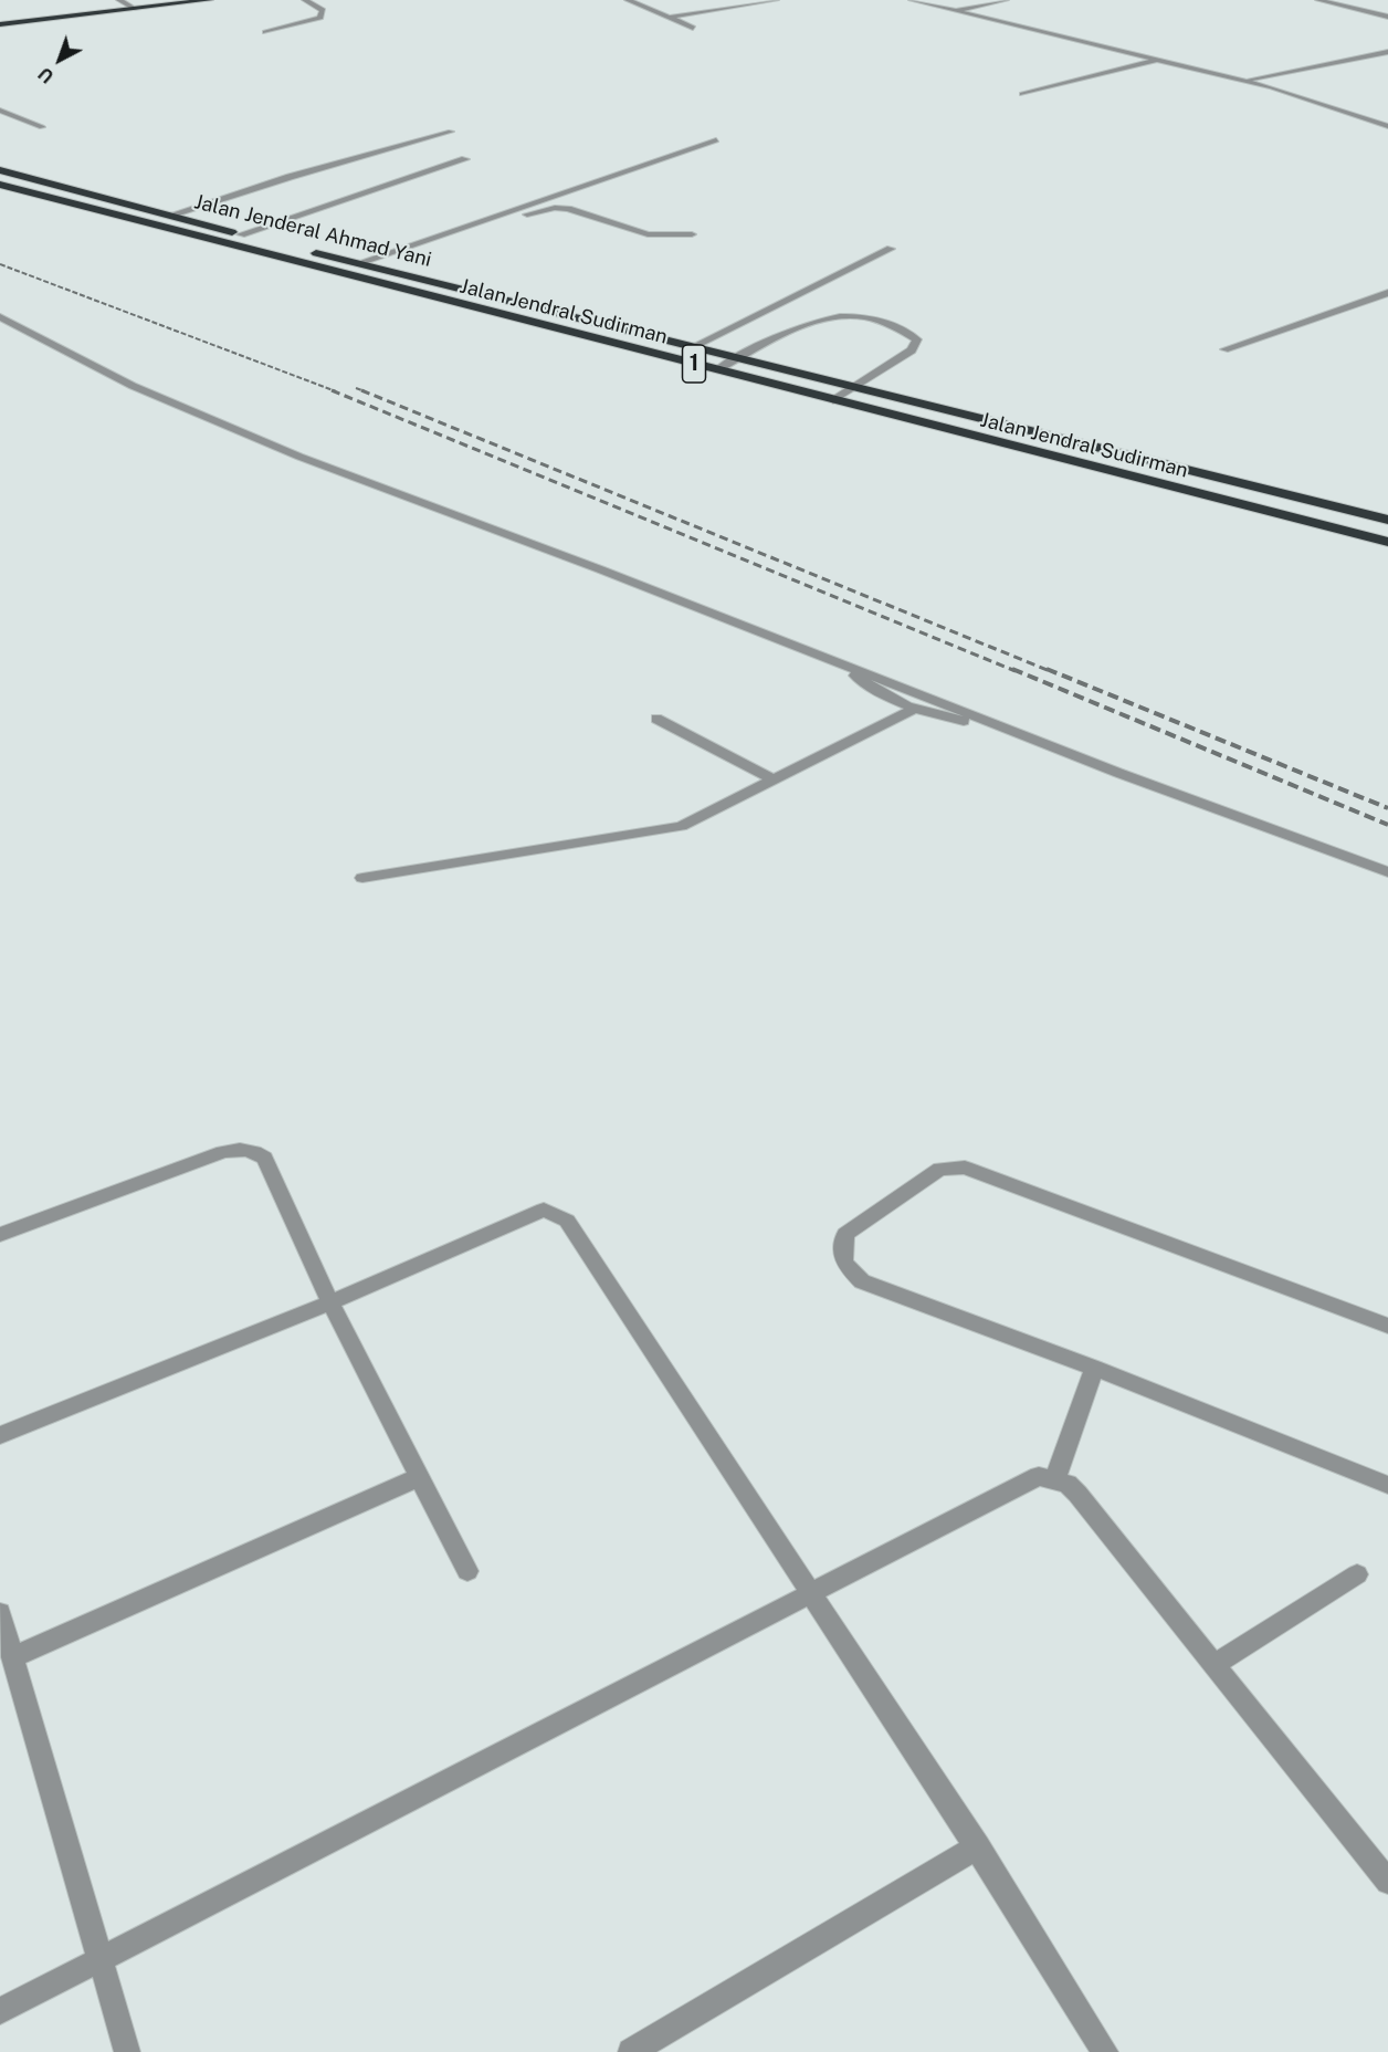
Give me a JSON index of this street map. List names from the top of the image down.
{
  "streets": {
    "highway": ["Jalan Jenderal Ahmad Yani", "Jalan Jendral Sudirman", "1"]
  },
  "north": "bottom left"
}
